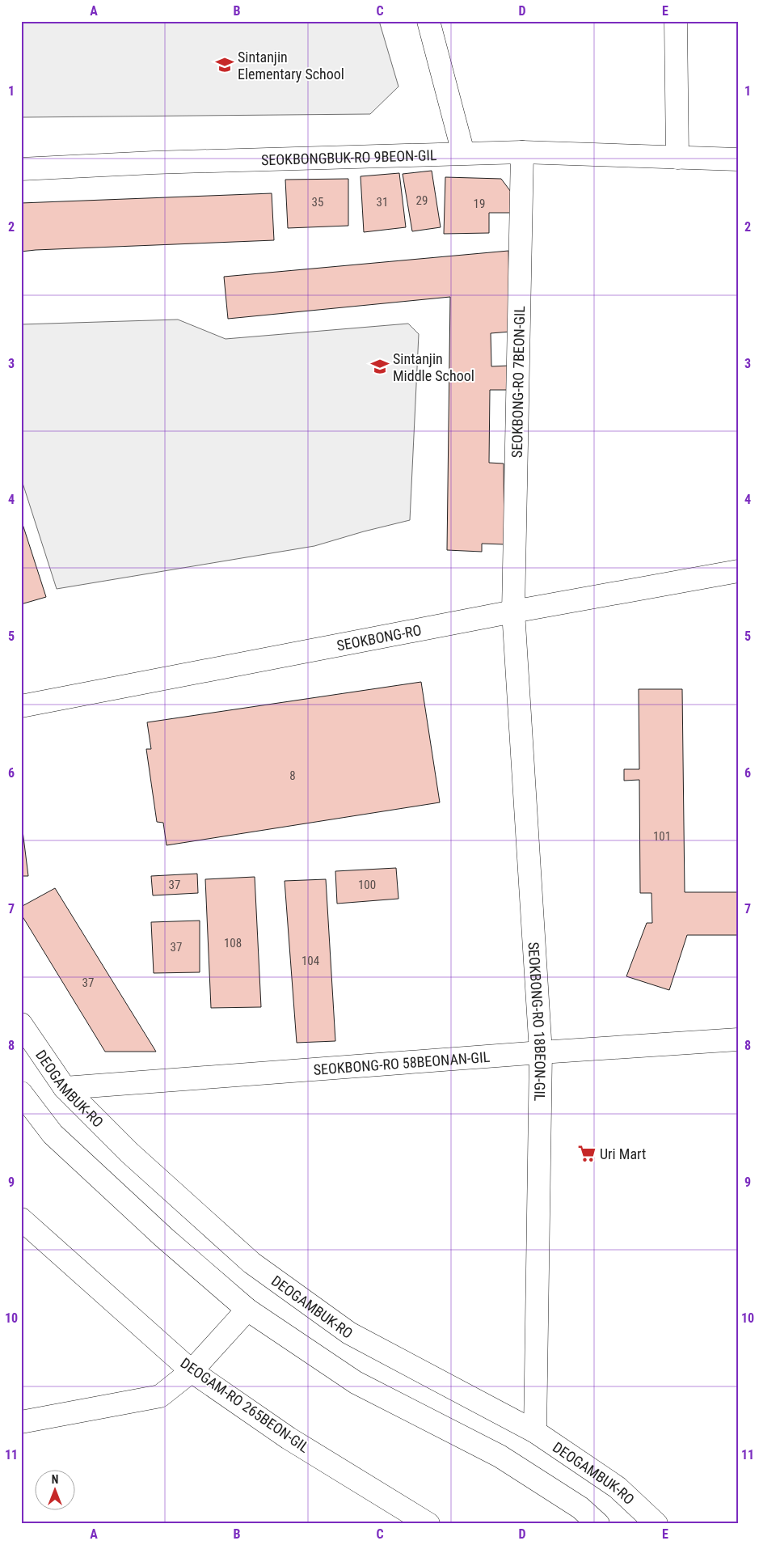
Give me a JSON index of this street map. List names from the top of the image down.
{
  "streets": {
    "street": [
      "SEOKBONGBUK-RO 9BEON-GIL",
      "SEOKBONG-RO 7BEON-GIL",
      "SEOKBONG-RO",
      "SEOKBONG-RO 18BEON-GIL",
      "SEOKBONG-RO 58BEONAN-GIL",
      "DEOGAMBUK-RO",
      "DEOGAM-RO 265BEON-GIL"
    ]
  },
  "crossings": [
    ["SEOKBONGBUK-RO 9BEON-GIL", "SEOKBONG-RO 7BEON-GIL"],
    ["SEOKBONG-RO 7BEON-GIL", "SEOKBONG-RO"],
    ["SEOKBONG-RO 7BEON-GIL", "SEOKBONG-RO 18BEON-GIL"],
    ["SEOKBONG-RO", "SEOKBONG-RO 18BEON-GIL"],
    ["SEOKBONG-RO 18BEON-GIL", "SEOKBONG-RO 58BEONAN-GIL"],
    ["SEOKBONG-RO 18BEON-GIL", "DEOGAMBUK-RO"],
    ["SEOKBONG-RO 58BEONAN-GIL", "DEOGAMBUK-RO"]
  ],
  "places": {
    "school or university": ["Sintanjin Elementary School", "Sintanjin Middle School"],
    "supermarket": ["Uri Mart"]
  },
  "house_numbers": [
    "29",
    "35",
    "31",
    "19",
    "8",
    "101",
    "37",
    "100",
    "108",
    "37",
    "104",
    "37"
  ],
  "north": "top",
  "grid": {
    "columns": [
      "A",
      "B",
      "C",
      "D",
      "E"
    ],
    "rows": [
      "1",
      "2",
      "3",
      "4",
      "5",
      "6",
      "7",
      "8",
      "9",
      "10",
      "11"
    ]
  }
}
